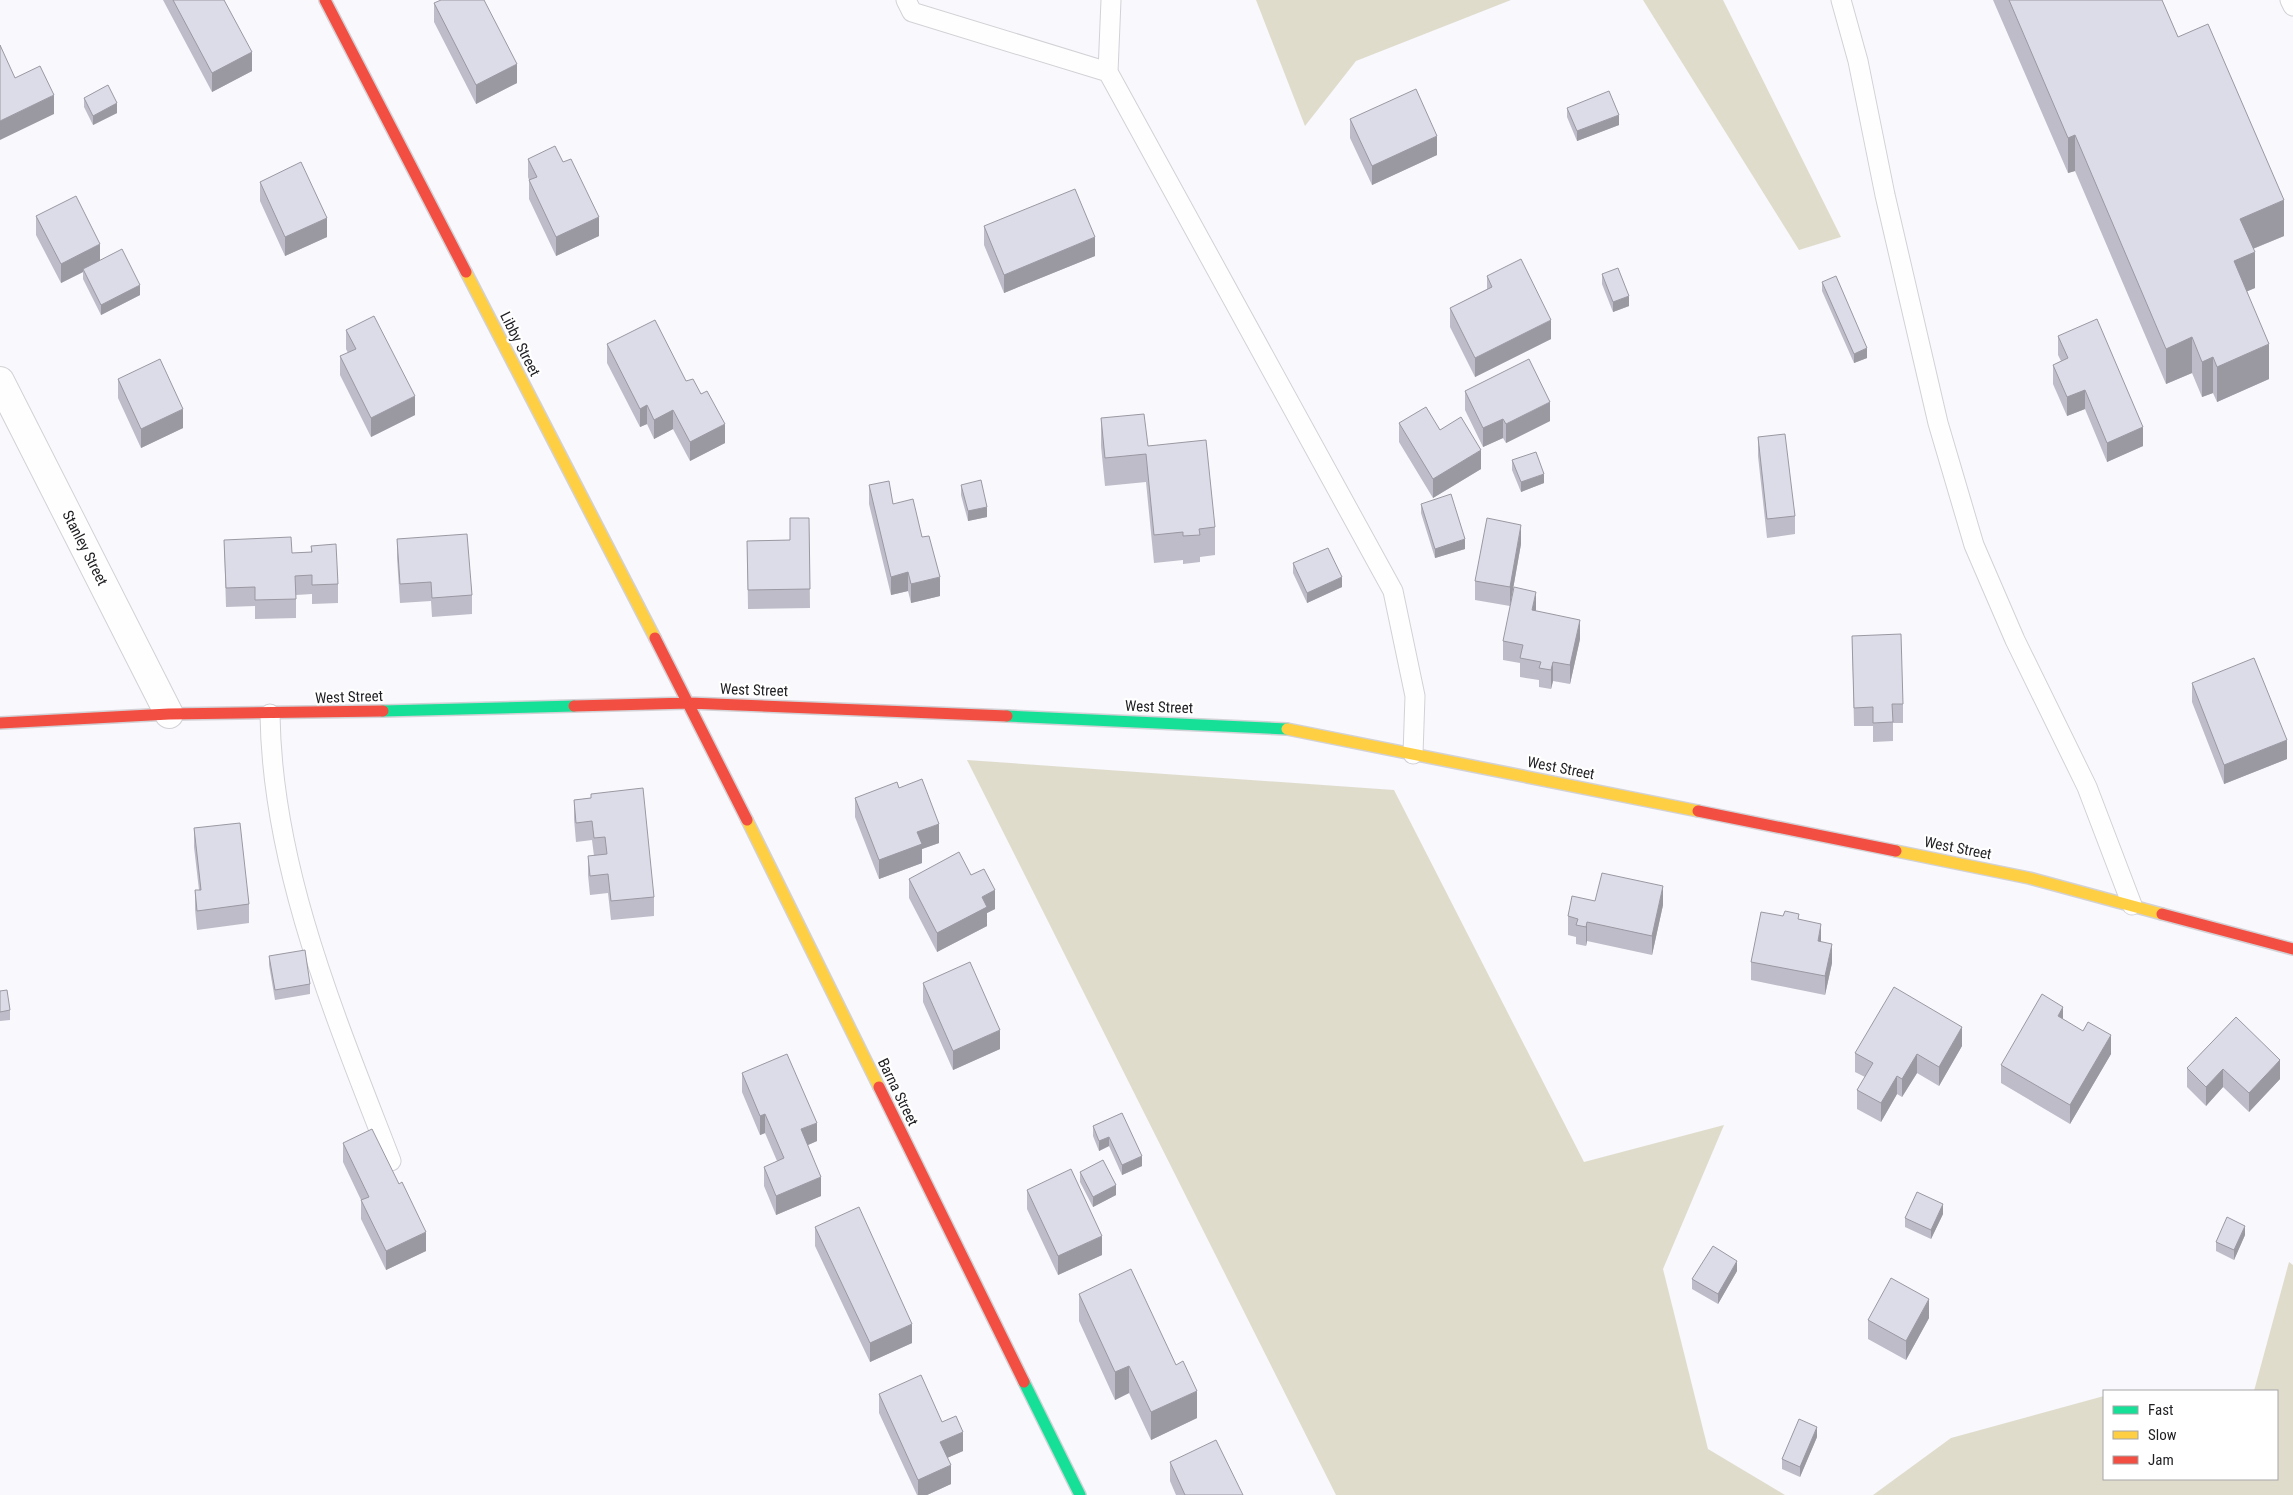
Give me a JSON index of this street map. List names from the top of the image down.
{
  "streets": {
    "main road": ["Libby Street", "West Street", "Barna Street"],
    "street": ["Stanley Street"]
  },
  "crossings": [
    ["Libby Street", "West Street"],
    ["Libby Street", "Barna Street"],
    ["Stanley Street", "West Street"],
    ["West Street", "Barna Street"]
  ],
  "legend": ["Fast", "Slow", "Jam"]
}
